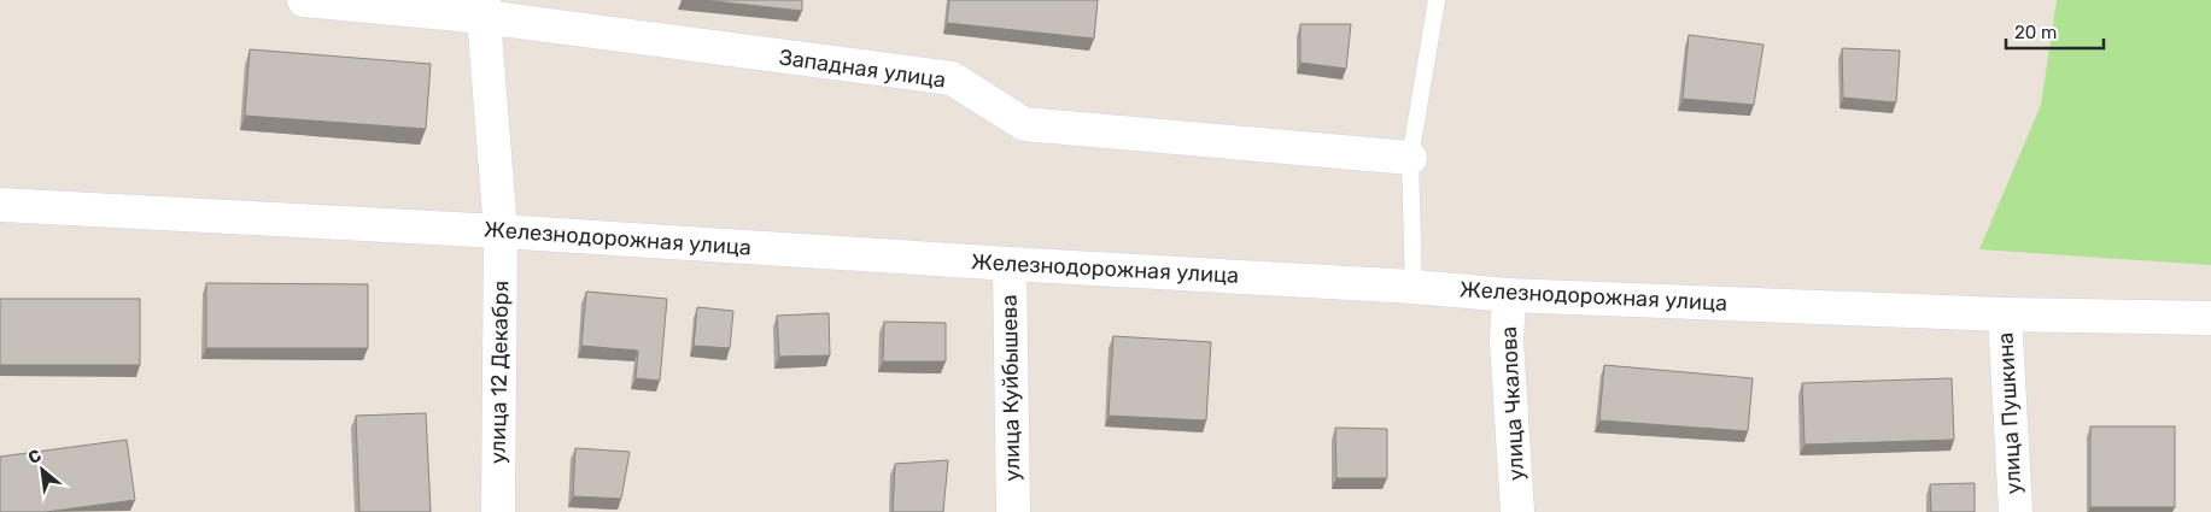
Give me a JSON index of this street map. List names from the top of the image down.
{
  "streets": {
    "street": [
      "Западная улица",
      "Железнодорожная улица",
      "улица 12 Декабря",
      "улица Куйбышева",
      "улица Чкалова",
      "улица Пушкина"
    ]
  },
  "crossings": [
    ["Западная улица", "улица 12 Декабря"],
    ["Железнодорожная улица", "улица 12 Декабря"],
    ["Железнодорожная улица", "улица Куйбышева"],
    ["Железнодорожная улица", "улица Чкалова"],
    ["Железнодорожная улица", "улица Пушкина"]
  ],
  "scale_bar": "20 m",
  "north": "top left"
}
